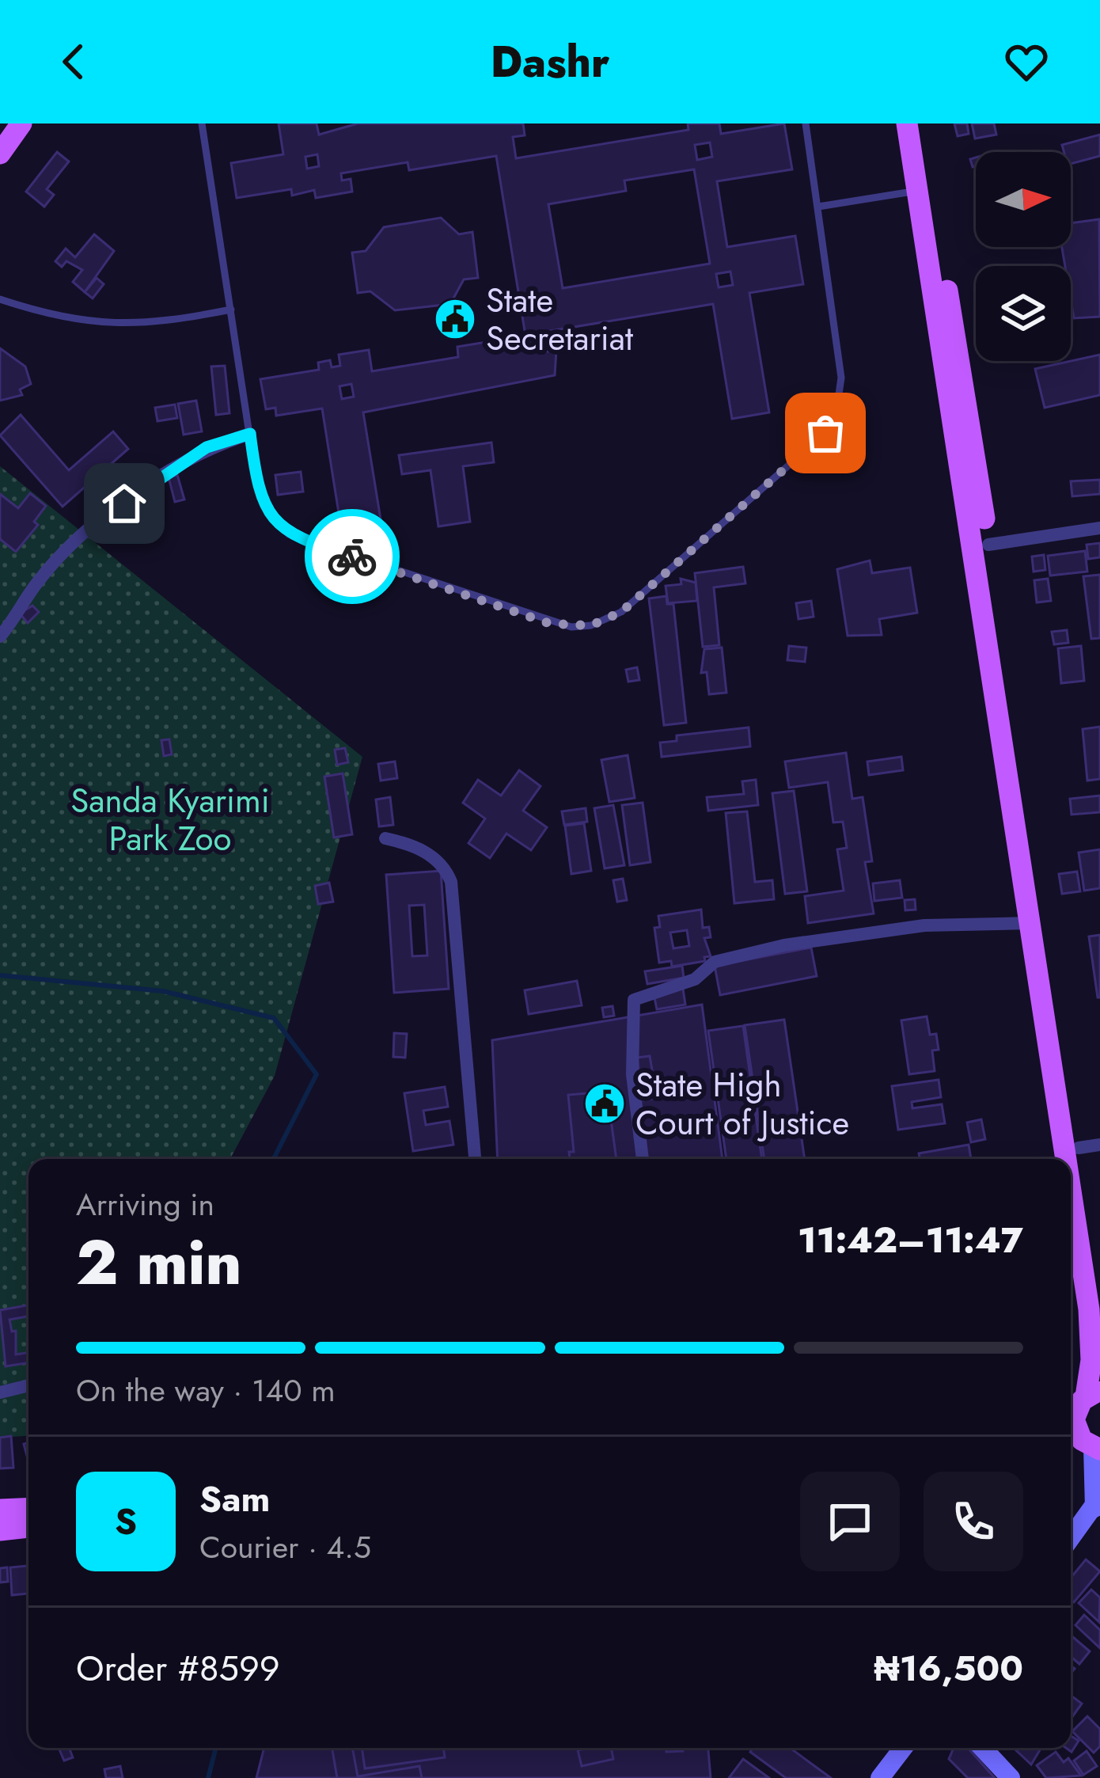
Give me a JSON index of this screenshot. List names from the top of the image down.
{
  "parks": ["Sanda Kyarimi Park Zoo"],
  "places": {
    "public building": ["State Secretariat", "State High Court of Justice"]
  },
  "north": "right",
  "page": {
    "header": "Dashr",
    "heading": ["2 min", "Arriving in", "11:42–11:47"],
    "panel": [
      "Sam",
      "Courier · 4.5",
      "Order #8599",
      "₦16,500"
    ],
    "bar": "On the way · 140 m",
    "round": "S"
  }
}
